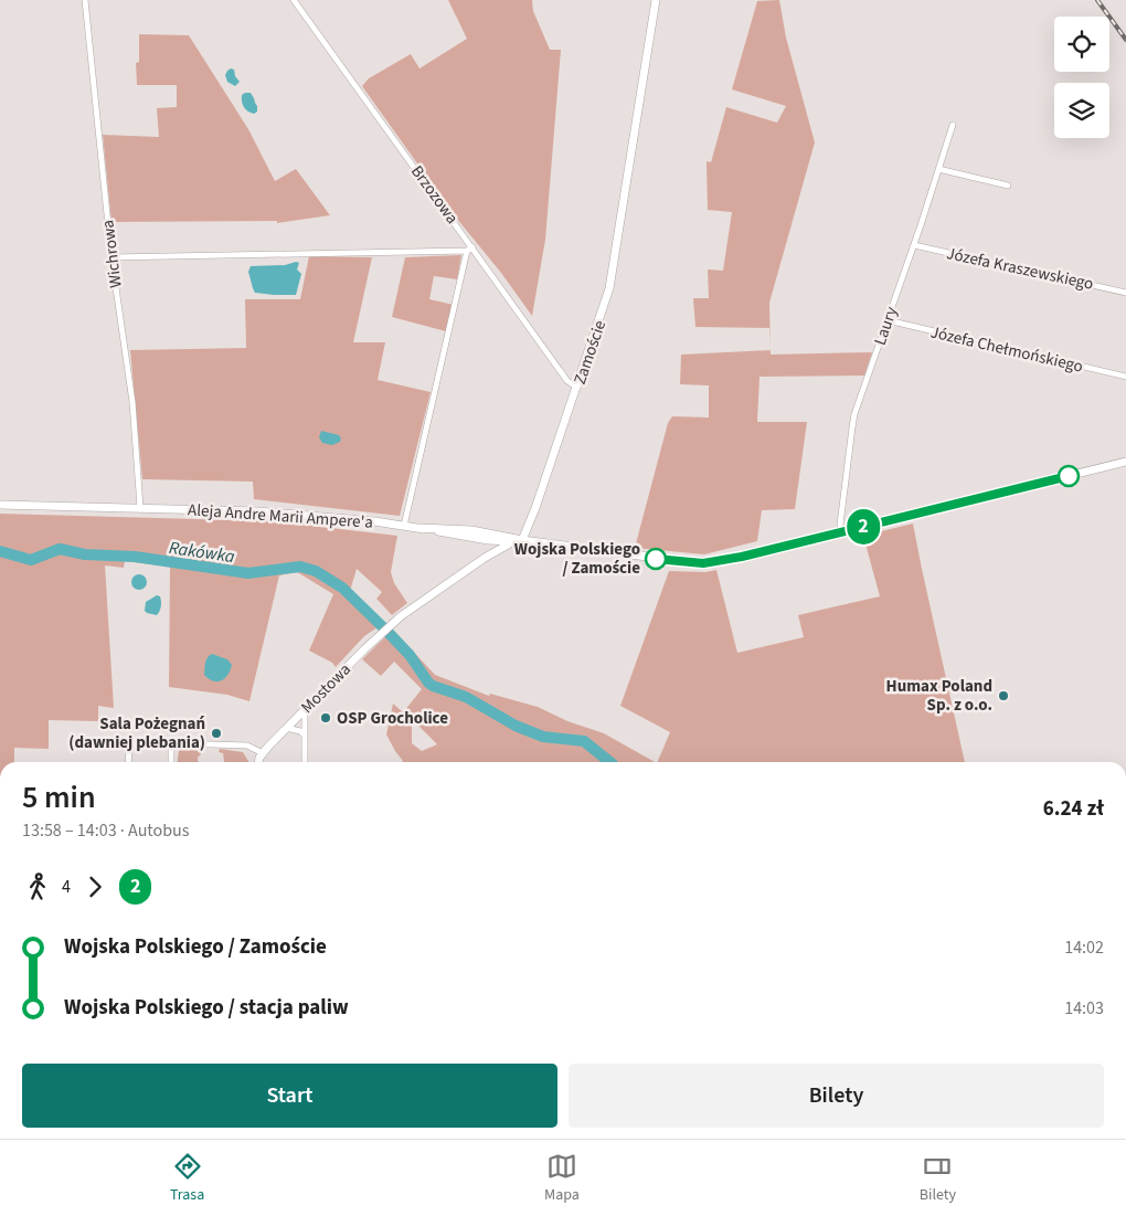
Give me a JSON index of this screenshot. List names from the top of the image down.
{
  "streets": {
    "street": [
      "Brzozowa",
      "Wichrowa",
      "Józefa Kraszewskiego",
      "Laury",
      "Józefa Chełmońskiego",
      "Zamoście",
      "Aleja Andre Marii Ampere'a",
      "Mostowa"
    ]
  },
  "crossings": [
    ["Brzozowa", "Zamoście"],
    ["Wichrowa", "Aleja Andre Marii Ampere'a"],
    ["Józefa Kraszewskiego", "Laury"],
    ["Laury", "Józefa Chełmońskiego"],
    ["Zamoście", "Aleja Andre Marii Ampere'a"]
  ],
  "water": ["Rakówka"],
  "places": [
    "Wojska Polskiego / Zamoście",
    "Humax Poland Sp. z o.o.",
    "OSP Grocholice",
    "Sala Pożegnań (dawniej plebania)"
  ],
  "lines": ["bus line 2"],
  "page": {
    "on_map": "2",
    "heading": ["5 min", "13:58 – 14:03 · Autobus", "6.24 zł"],
    "legs": ["4", "2"],
    "list": [
      {
        "name": "Wojska Polskiego / Zamoście",
        "value": "14:02"
      },
      {
        "name": "Wojska Polskiego / stacja paliw",
        "value": "14:03"
      }
    ],
    "buttons": ["Start", "Bilety"],
    "tabs": ["Trasa", "Mapa", "Bilety"]
  }
}
